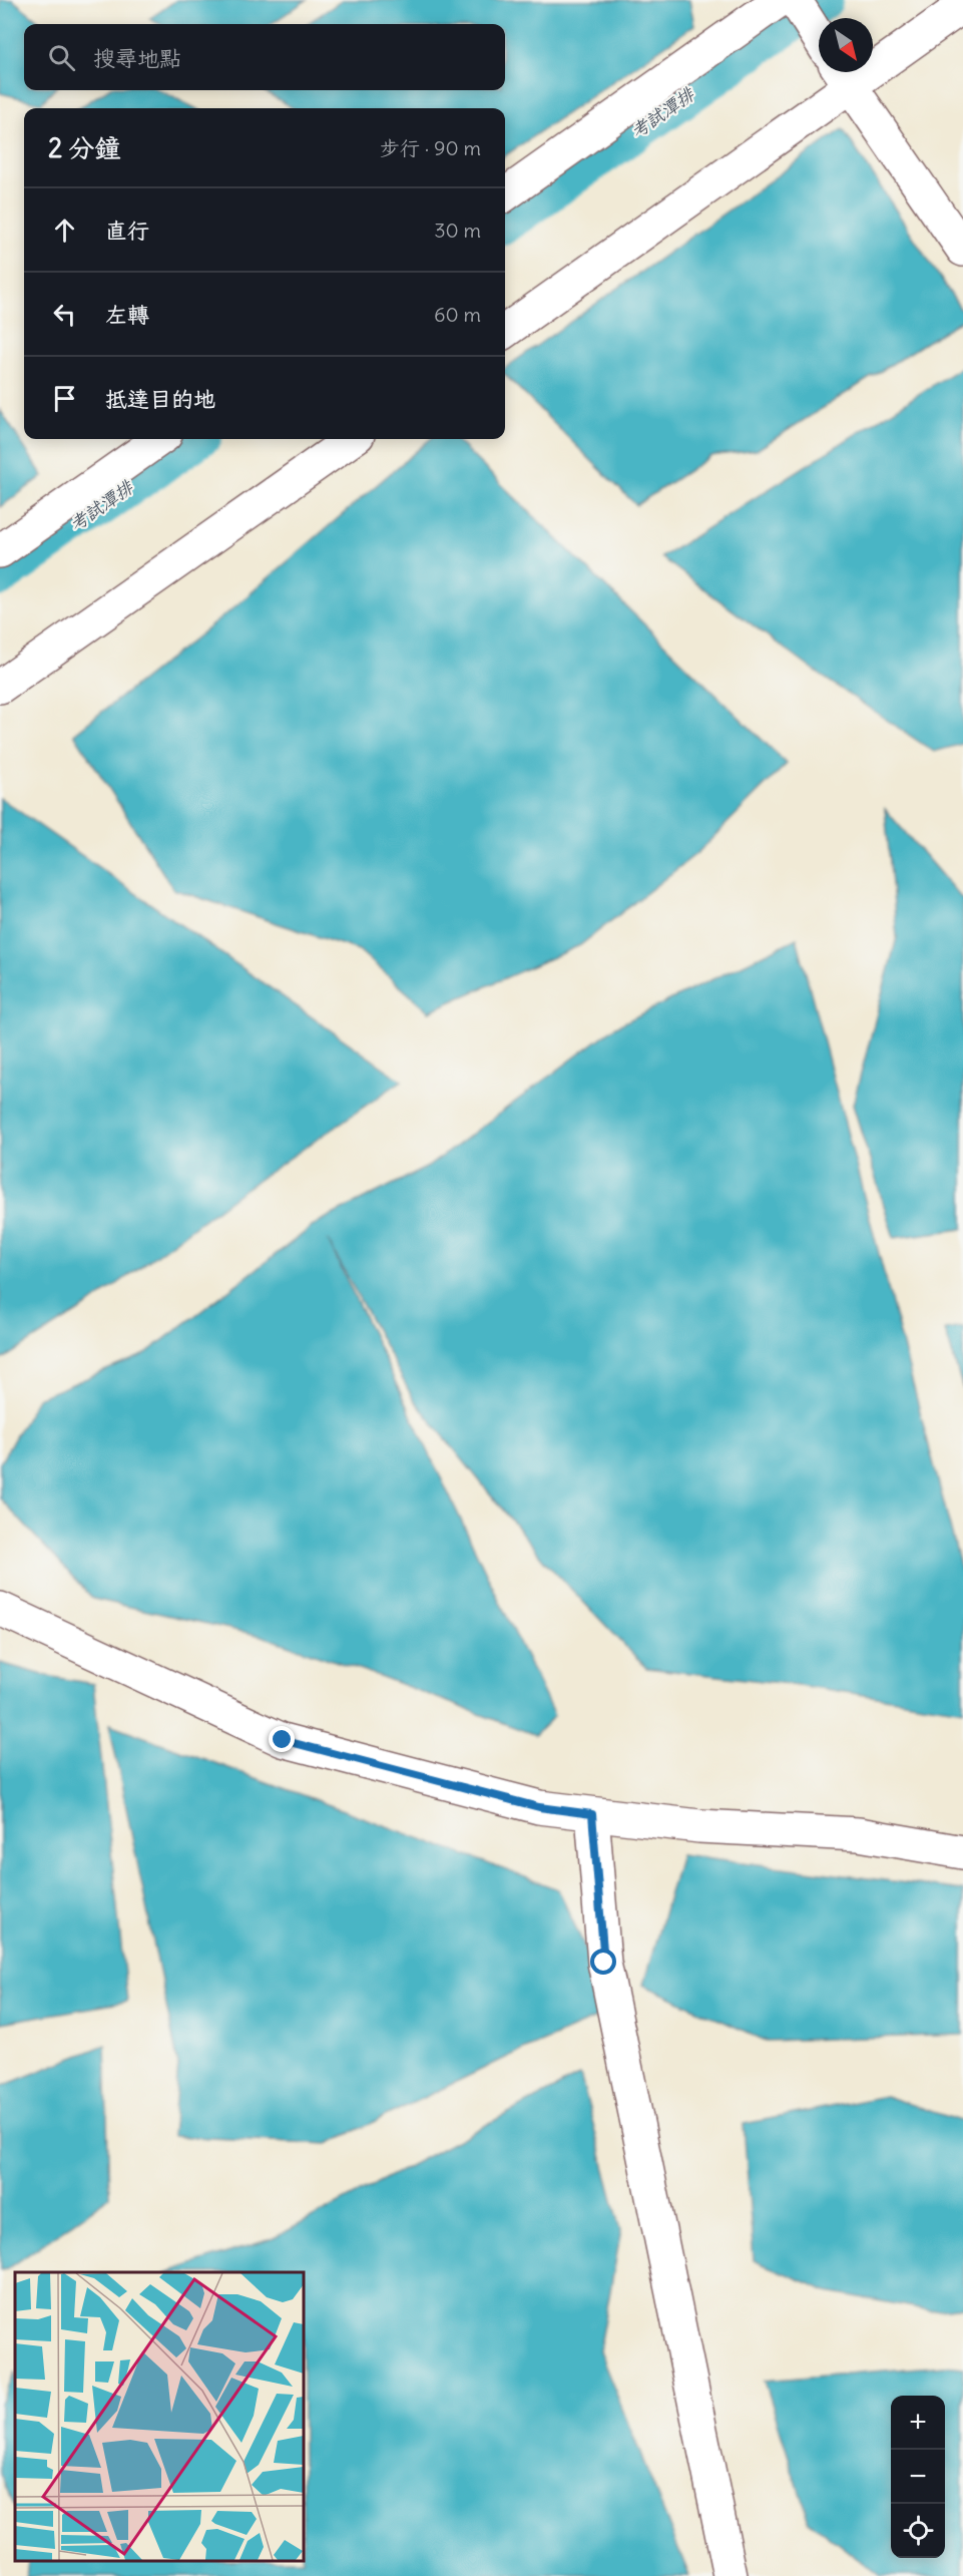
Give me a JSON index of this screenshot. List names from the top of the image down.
{
  "water": ["考試潭排"],
  "north": "bottom right",
  "page": {
    "search": "搜尋地點",
    "heading": ["2 分鐘", "步行 · 90 m"],
    "list": [
      ["直行", "30 m"],
      ["左轉", "60 m"],
      "抵達目的地"
    ],
    "map_buttons": ["+", "−"]
  }
}
